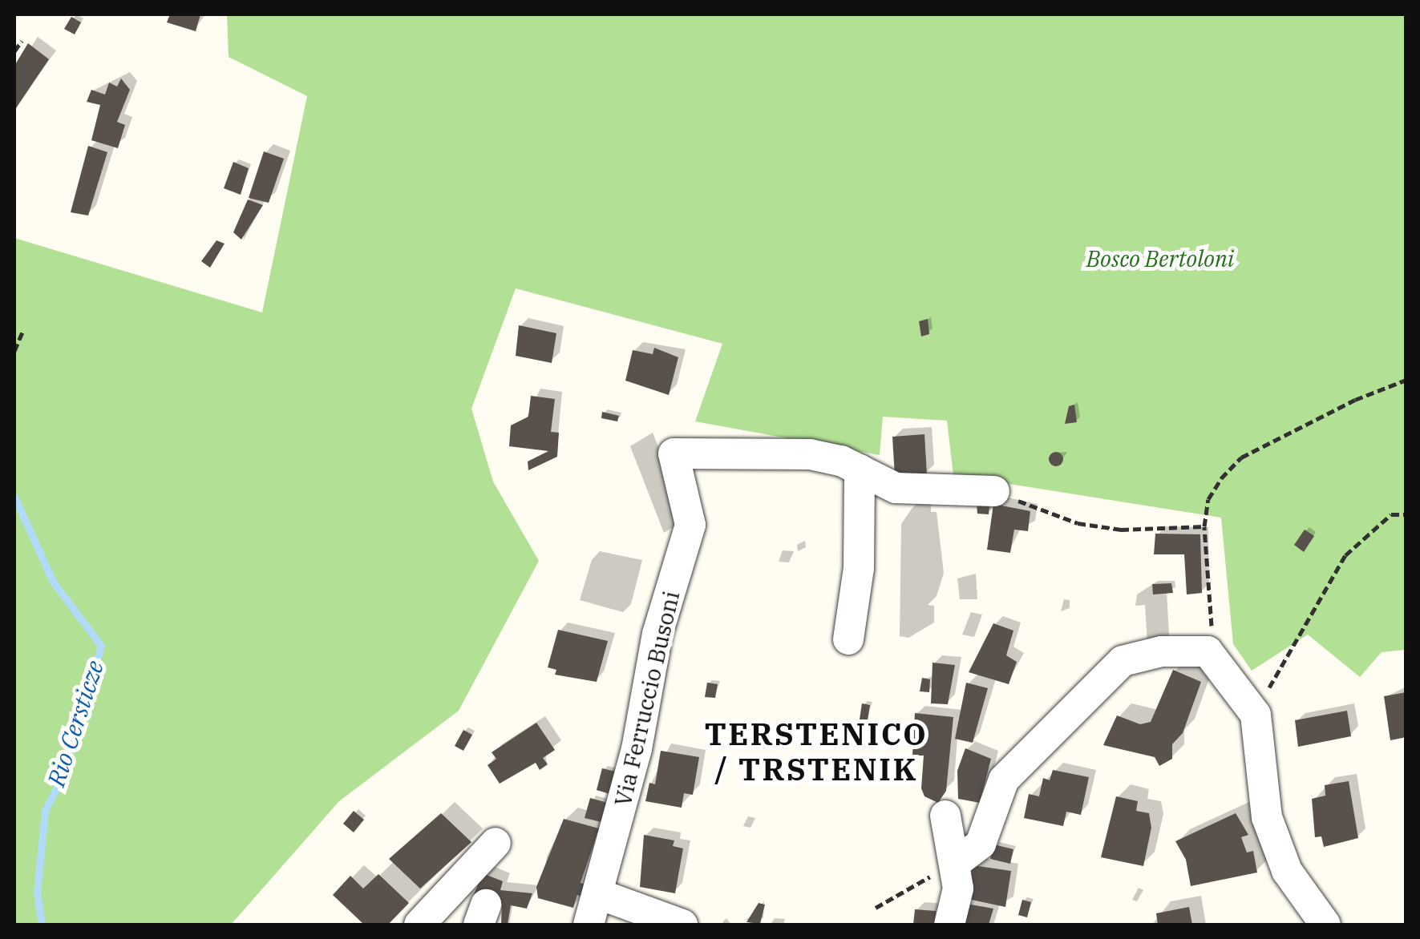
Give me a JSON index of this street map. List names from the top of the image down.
{
  "streets": {
    "street": ["Via Ferruccio Busoni"]
  },
  "districts": ["TERSTENICO / TRSTENIK"],
  "water": ["Rio Cersticze"],
  "parks": ["Bosco Bertoloni"]
}
